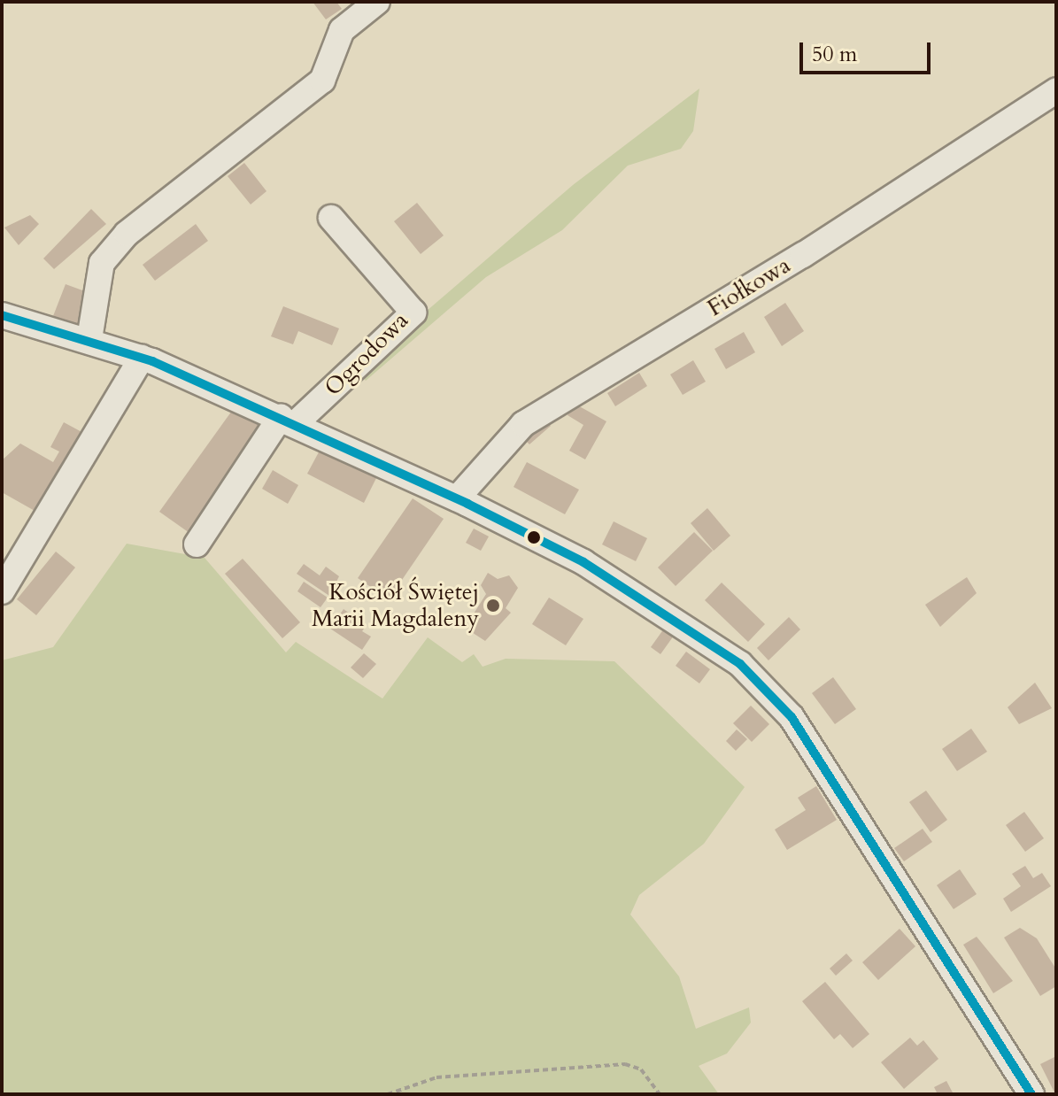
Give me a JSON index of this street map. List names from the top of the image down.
{
  "streets": {
    "street": ["Fiołkowa", "Ogrodowa"]
  },
  "places": ["Kościół Świętej Marii Magdaleny"],
  "scale_bar": "50 m"
}
